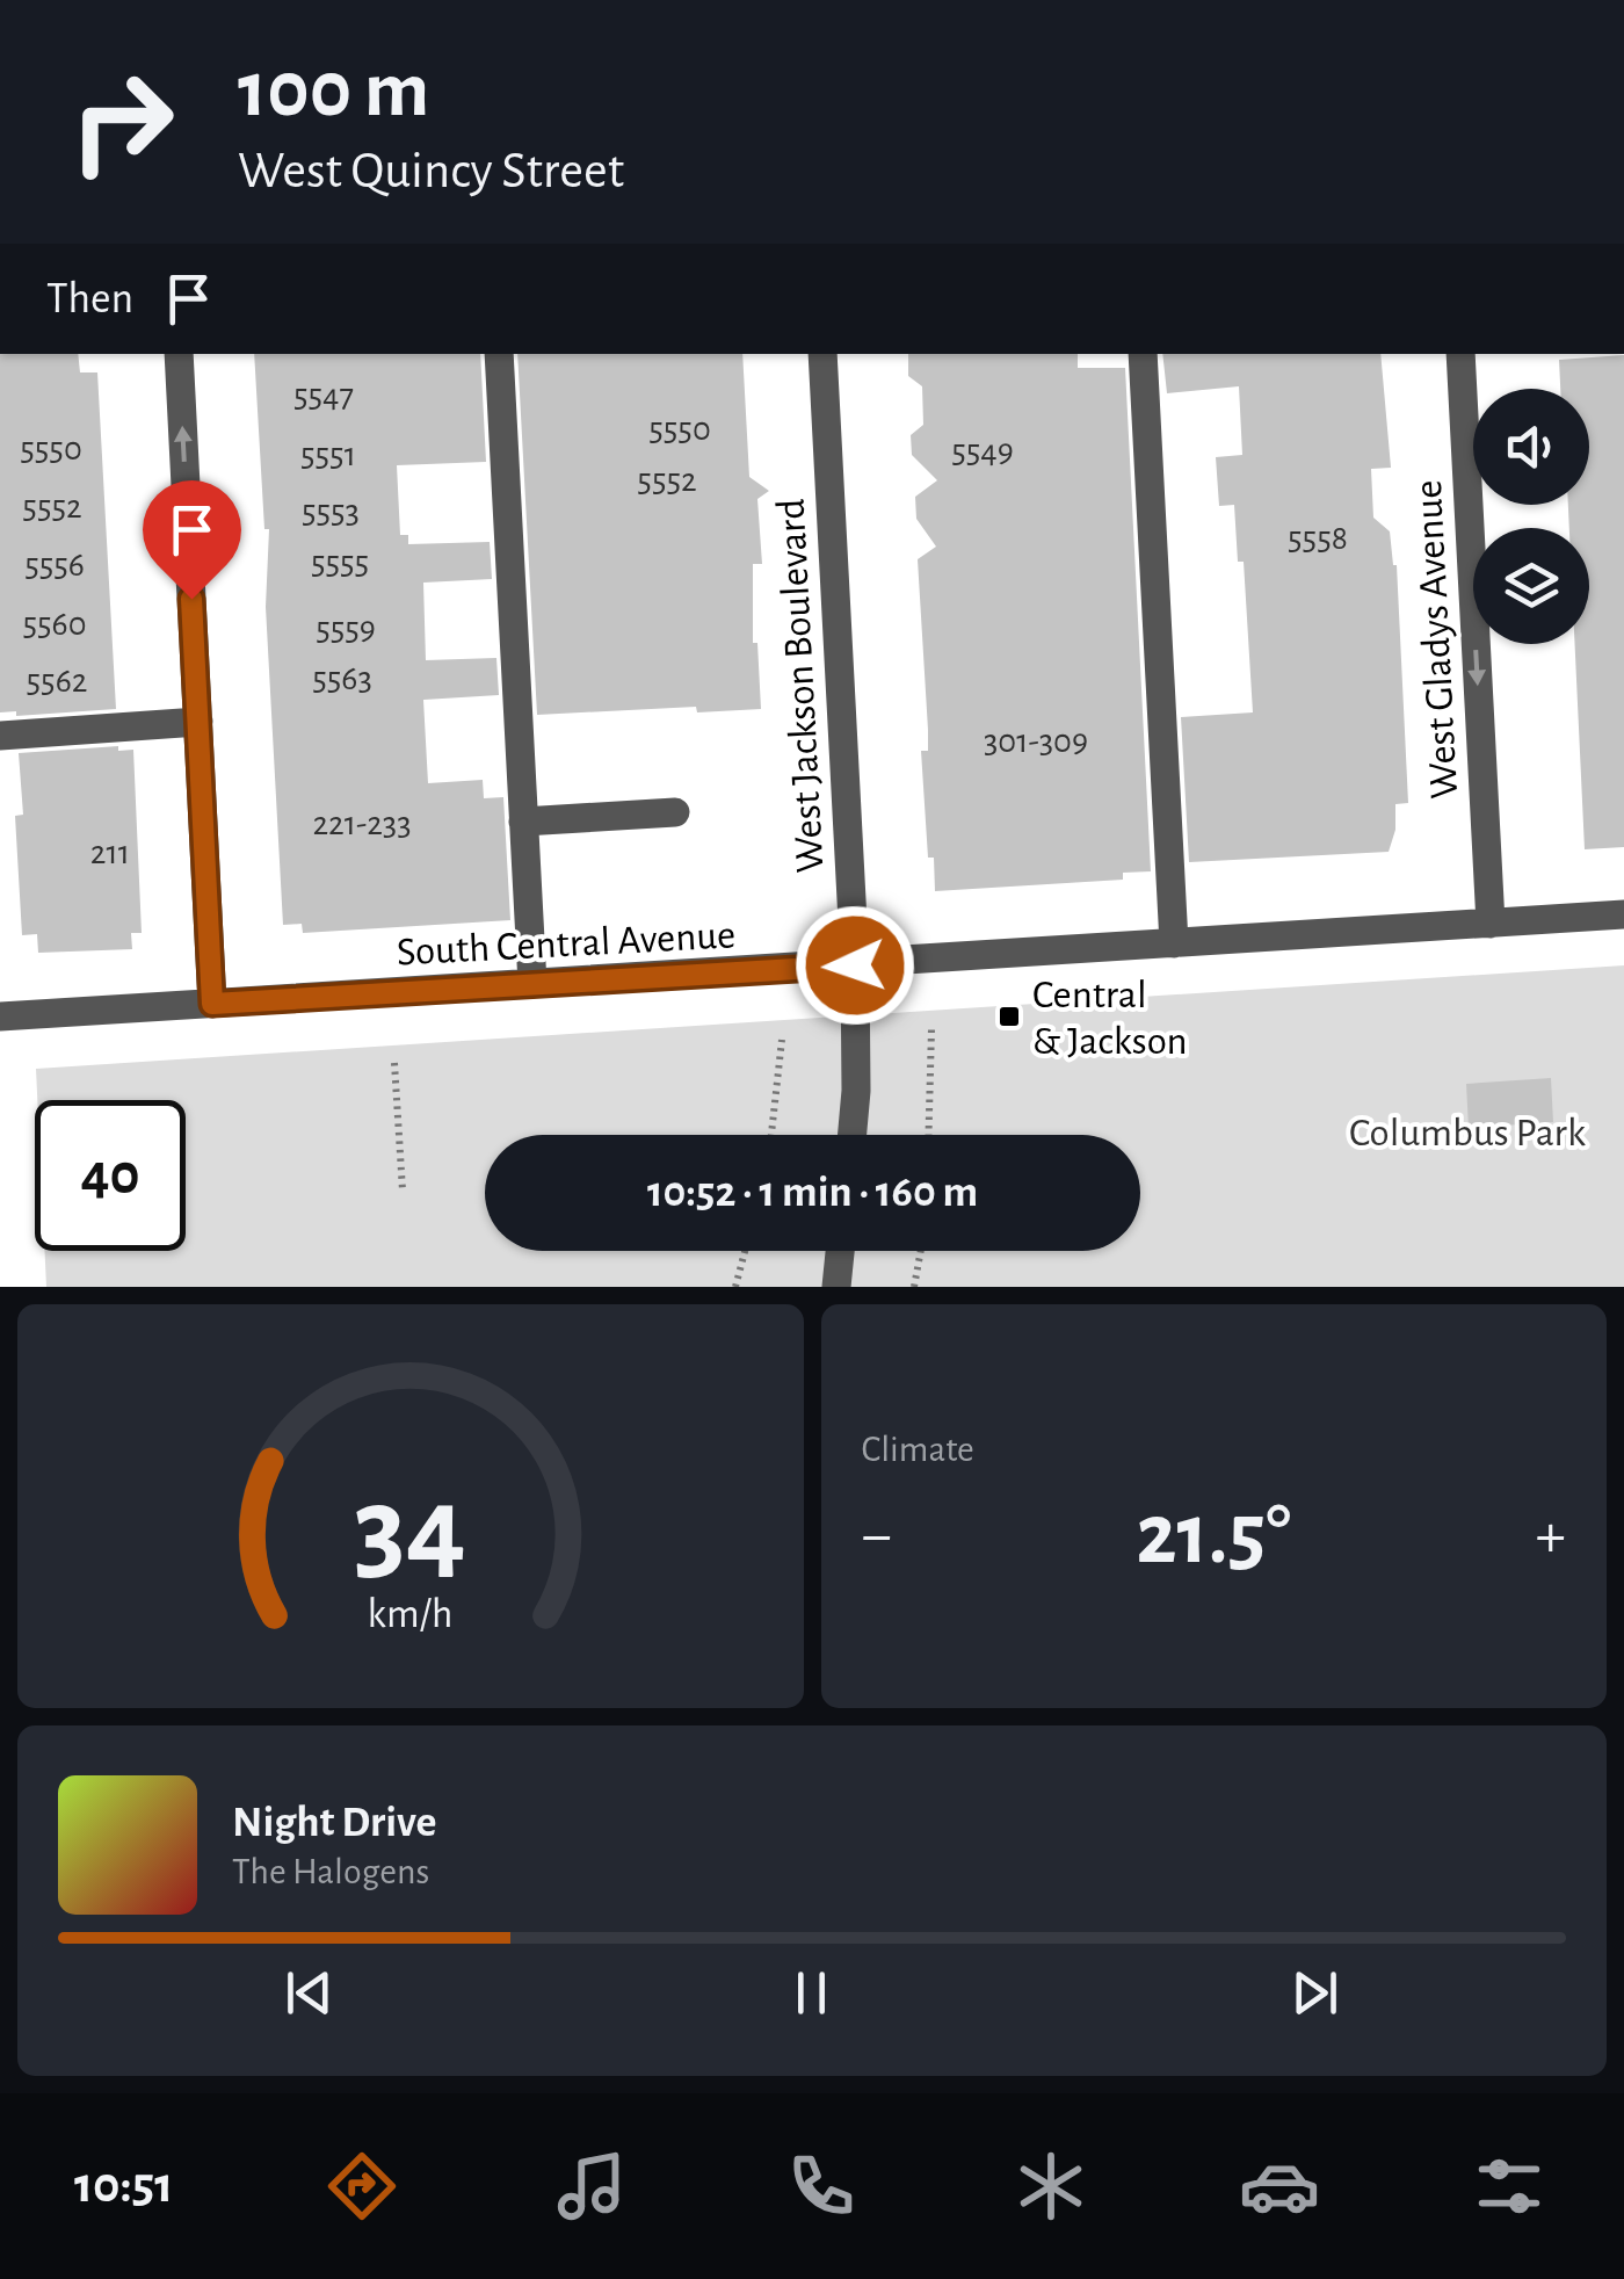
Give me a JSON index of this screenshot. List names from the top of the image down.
{
  "streets": {
    "street": ["West Gladys Avenue", "West Jackson Boulevard", "South Central Avenue"]
  },
  "crossings": [
    ["West Gladys Avenue", "South Central Avenue"],
    ["West Jackson Boulevard", "South Central Avenue"]
  ],
  "one_way": ["West Gladys Avenue"],
  "parks": ["Columbus Park"],
  "places": {
    "transit": ["Central & Jackson"]
  },
  "house_numbers": [
    "5547",
    "5550",
    "5550",
    "5549",
    "5551",
    "5552",
    "5552",
    "5553",
    "5558",
    "5555",
    "5556",
    "5560",
    "5559",
    "5563",
    "5562",
    "301-309",
    "221-233",
    "211"
  ],
  "page": {
    "turn": ["100 m", "West Quincy Street"],
    "then": "Then",
    "limit": "40",
    "trip": "10:52 · 1 min · 160 m",
    "tile": "Climate",
    "heat": ["−", "21.5°", "+"],
    "song": ["Night Drive", "The Halogens"],
    "tabs": "10:51",
    "gauge": ["34", "km/h"]
  }
}
